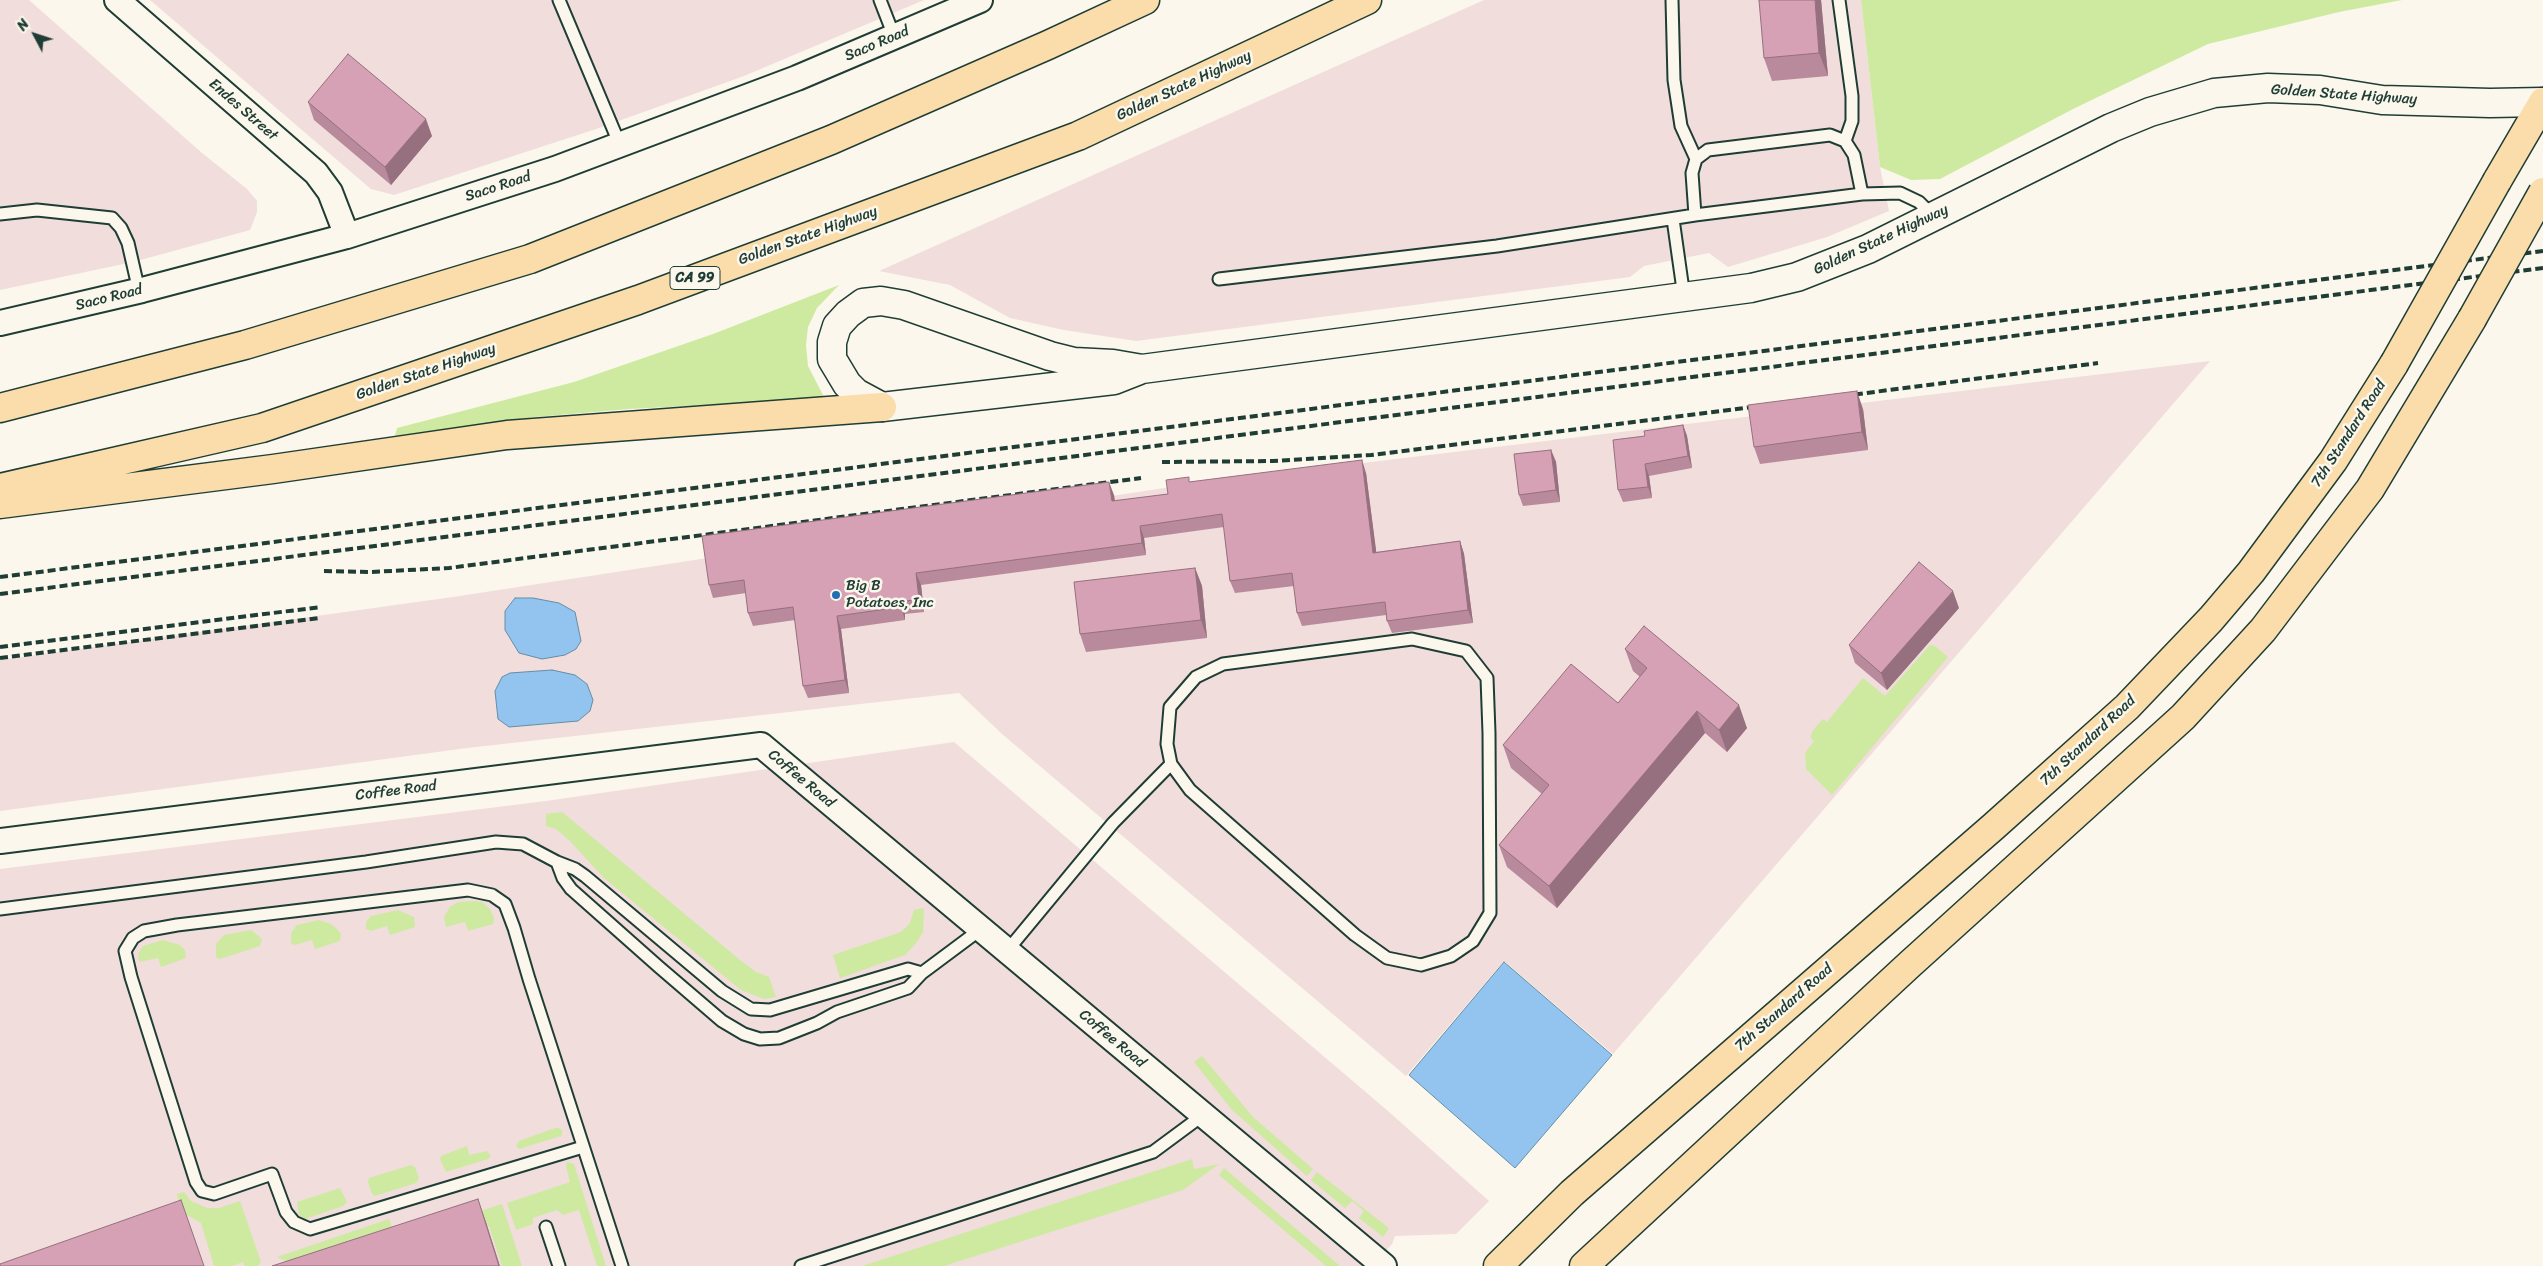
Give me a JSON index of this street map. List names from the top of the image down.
{
  "streets": {
    "main road": ["Golden State Highway", "CA 99", "7th Standard Road"],
    "street": ["Saco Road", "Endes Street", "Coffee Road"]
  },
  "crossings": [
    ["Saco Road", "Endes Street"],
    ["Golden State Highway", "7th Standard Road"]
  ],
  "places": ["Big B Potatoes, Inc"],
  "north": "top left"
}
